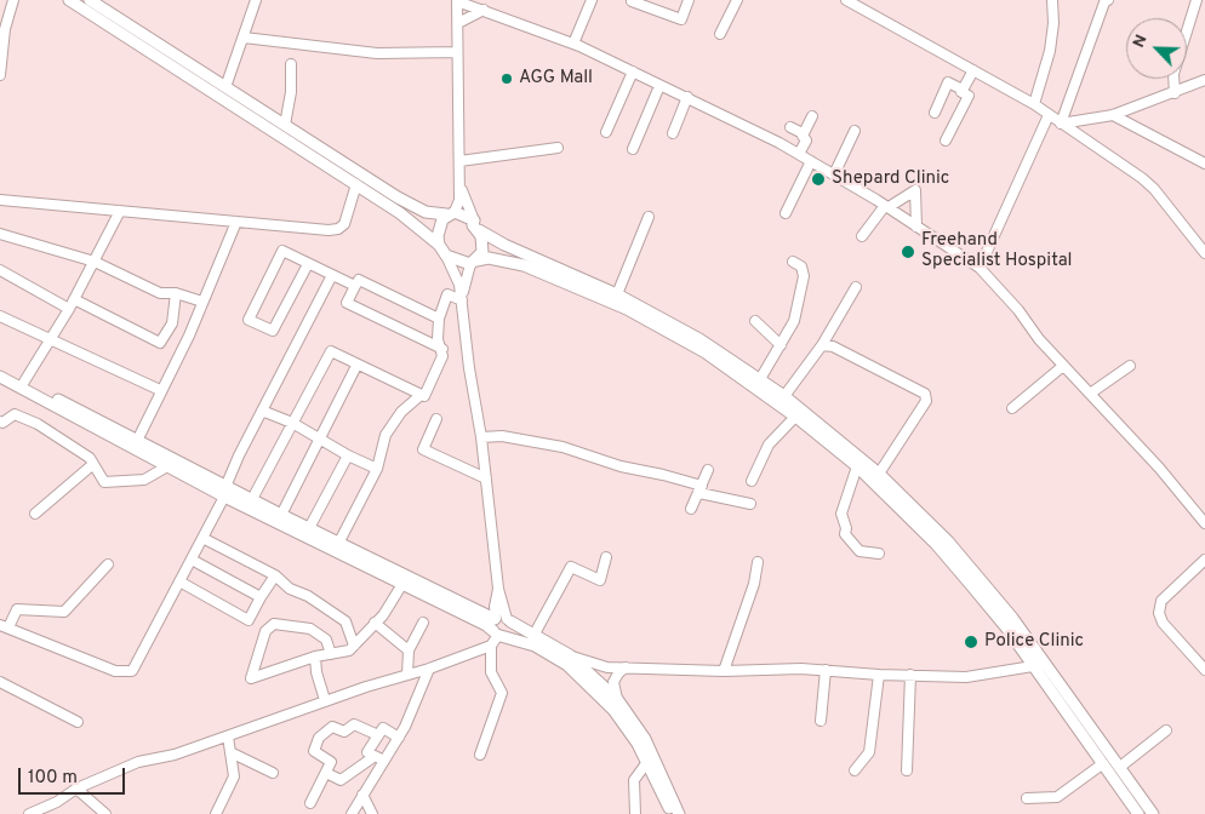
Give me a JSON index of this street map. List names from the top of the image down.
{
  "places": [
    "AGG Mall",
    "Shepard Clinic",
    "Freehand Specialist Hospital",
    "Police Clinic"
  ],
  "scale_bar": "100 m",
  "north": "top left"
}
